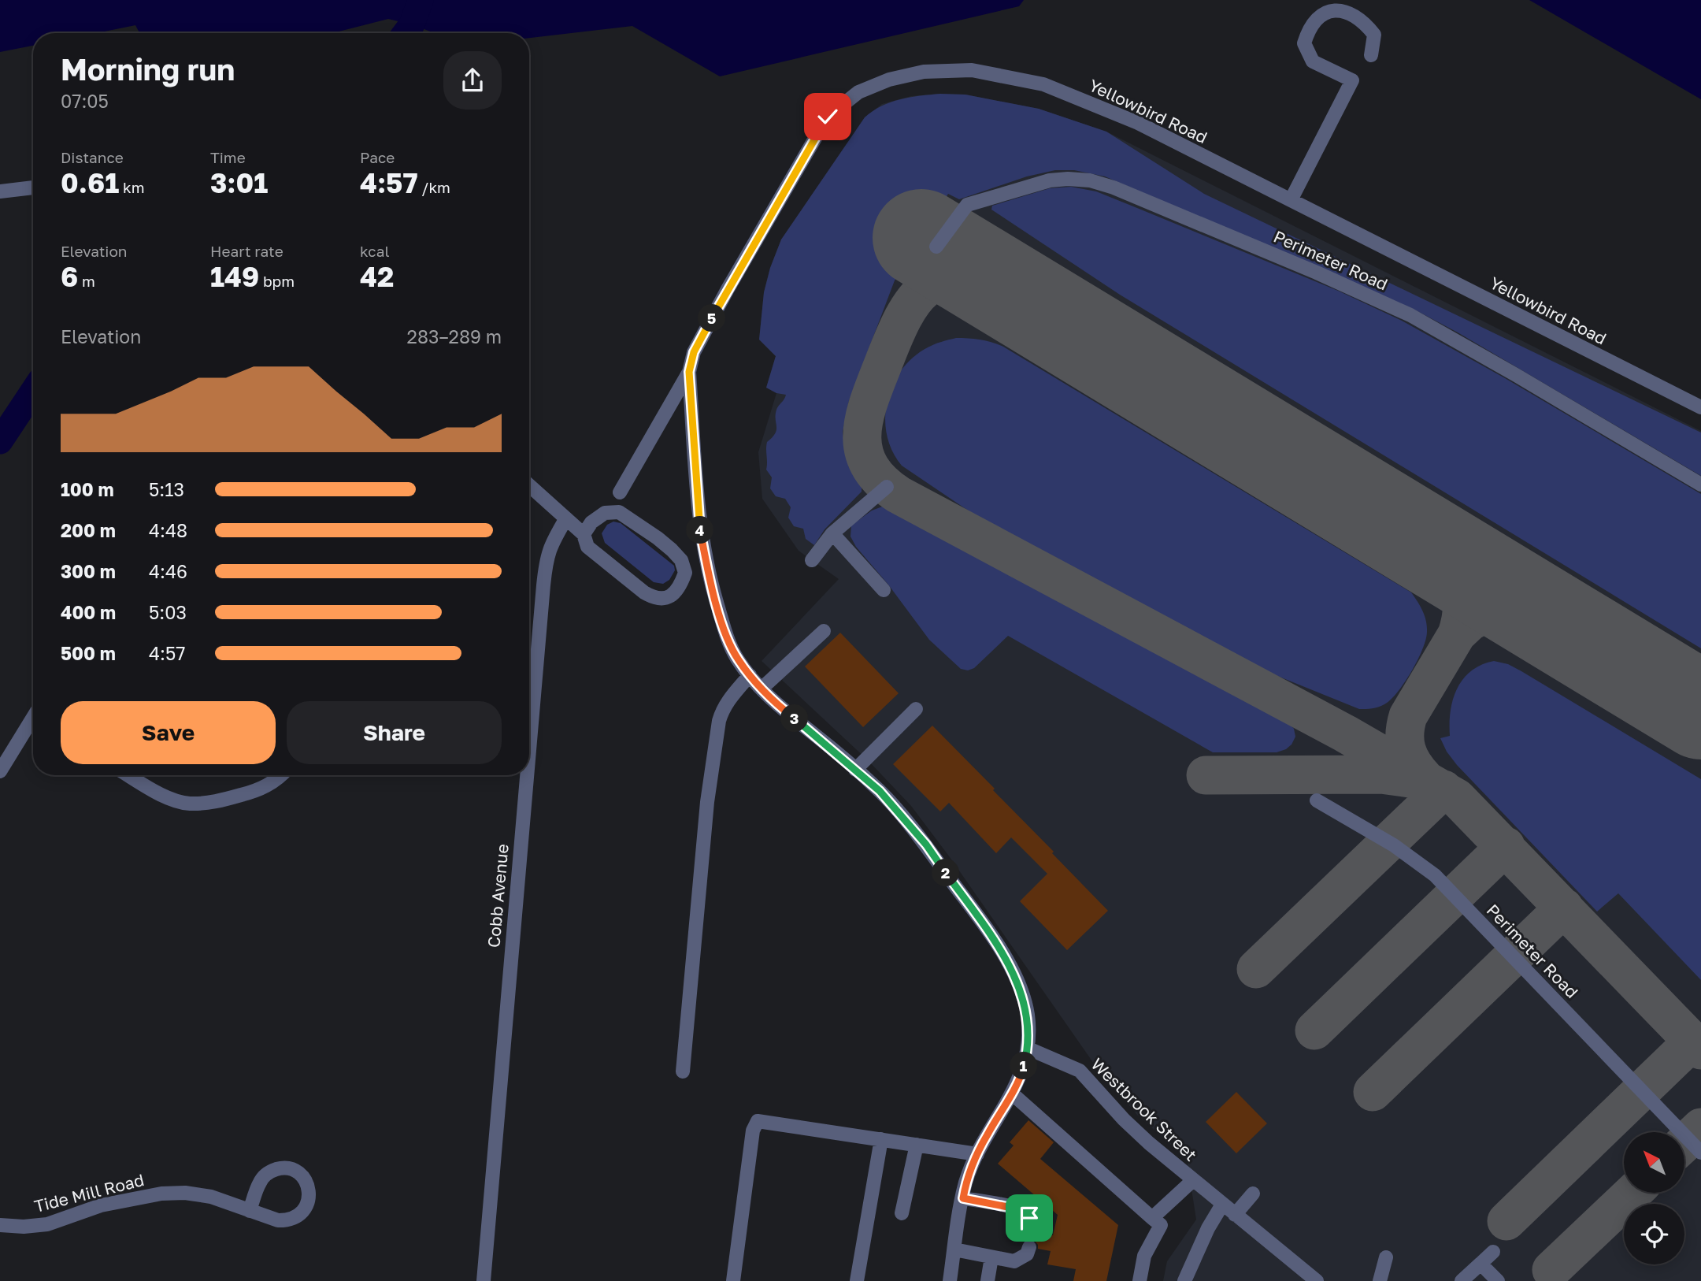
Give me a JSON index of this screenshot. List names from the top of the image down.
{
  "streets": {
    "street": [
      "Yellowbird Road",
      "Perimeter Road",
      "Cobb Avenue",
      "Westbrook Street",
      "Tide Mill Road"
    ]
  },
  "north": "top left",
  "page": {
    "heading": ["Morning run", "07:05"],
    "stats": [
      ["Distance", "0.61 km"],
      ["Time", "3:01"],
      ["Pace", "4:57 /km"],
      ["Elevation", "6 m"],
      ["Heart rate", "149 bpm"],
      ["kcal", "42"]
    ],
    "pins": [
      "5",
      "4",
      "3",
      "2",
      "1"
    ],
    "chart": ["Elevation", "283–289 m"],
    "list": [
      {
        "name": "100 m",
        "note": "5:13"
      },
      {
        "name": "200 m",
        "note": "4:48"
      },
      {
        "name": "300 m",
        "note": "4:46"
      },
      {
        "name": "400 m",
        "note": "5:03"
      },
      {
        "name": "500 m",
        "note": "4:57"
      }
    ],
    "buttons": ["Save", "Share"]
  }
}
